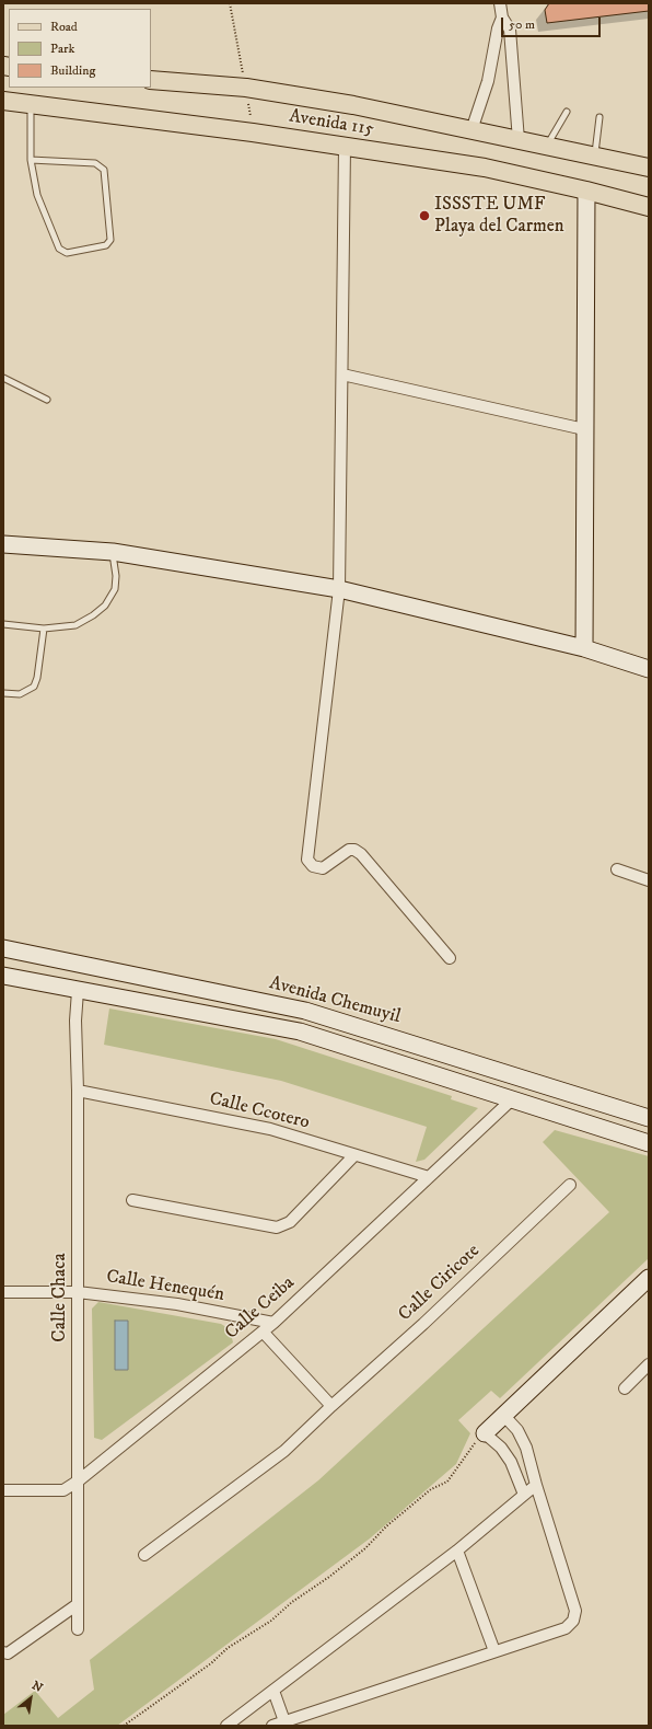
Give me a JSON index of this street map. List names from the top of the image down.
{
  "streets": {
    "main road": ["Avenida 115", "Avenida Chemuyil"],
    "street": [
      "Calle Ccotero",
      "Calle Ciricote",
      "Calle Henequén",
      "Calle Chaca",
      "Calle Ceiba"
    ]
  },
  "crossings": [
    ["Avenida Chemuyil", "Calle Chaca"],
    ["Avenida Chemuyil", "Calle Ceiba"],
    ["Calle Ccotero", "Calle Chaca"],
    ["Calle Ccotero", "Calle Ceiba"],
    ["Calle Henequén", "Calle Chaca"],
    ["Calle Henequén", "Calle Ceiba"],
    ["Calle Chaca", "Calle Ceiba"]
  ],
  "places": ["ISSSTE UMF Playa del Carmen"],
  "legend": ["Road", "Park", "Building"],
  "scale_bar": "50 m",
  "north": "top right"
}
